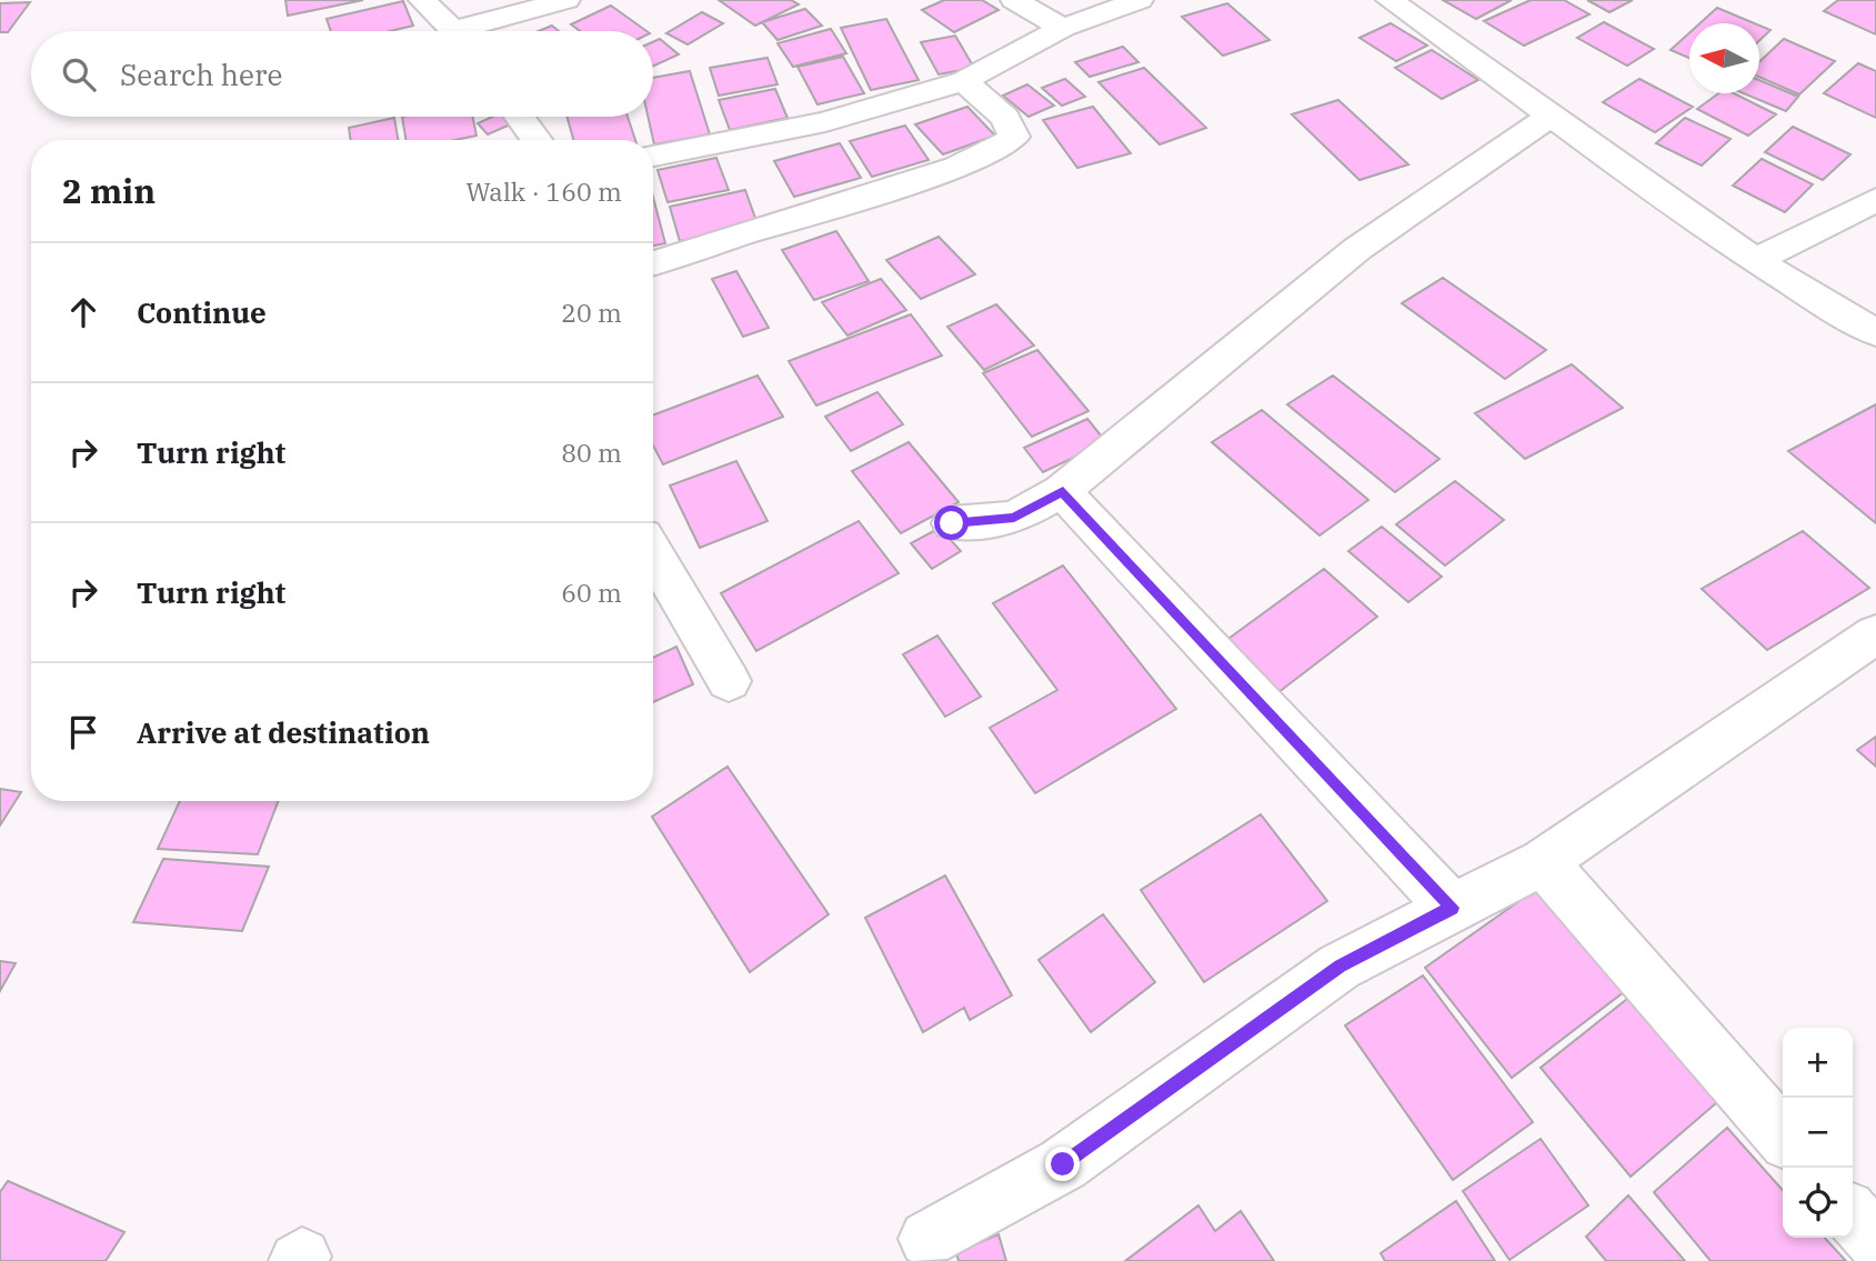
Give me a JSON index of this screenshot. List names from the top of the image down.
{
  "north": "left",
  "page": {
    "search": "Search here",
    "heading": ["2 min", "Walk · 160 m"],
    "list": [
      ["Continue", "20 m"],
      ["Turn right", "80 m"],
      ["Turn right", "60 m"],
      "Arrive at destination"
    ],
    "map_buttons": ["+", "−"]
  }
}
